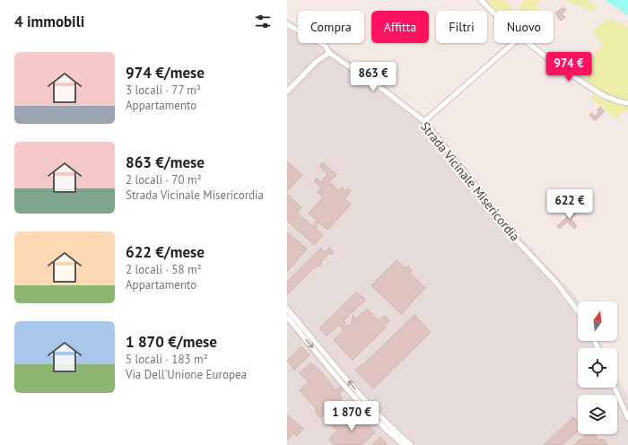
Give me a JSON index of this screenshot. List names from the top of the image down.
{
  "streets": {
    "street": ["Strada Vicinale Misericordia"]
  },
  "north": "top",
  "page": {
    "heading": "4 immobili",
    "chip": [
      "Compra",
      "Affitta",
      "Filtri",
      "Nuovo"
    ],
    "list": [
      {
        "name": "974 €/mese",
        "note": "3 locali · 77 m² · Appartamento"
      },
      {
        "name": "863 €/mese",
        "note": "2 locali · 70 m² · Strada Vicinale Misericordia"
      },
      {
        "name": "622 €/mese",
        "note": "2 locali · 58 m² · Appartamento"
      },
      {
        "name": "1 870 €/mese",
        "note": "5 locali · 183 m² · Via Dell'Unione Europea"
      }
    ],
    "price": [
      "974 €",
      "863 €",
      "622 €",
      "1 870 €"
    ]
  }
}
